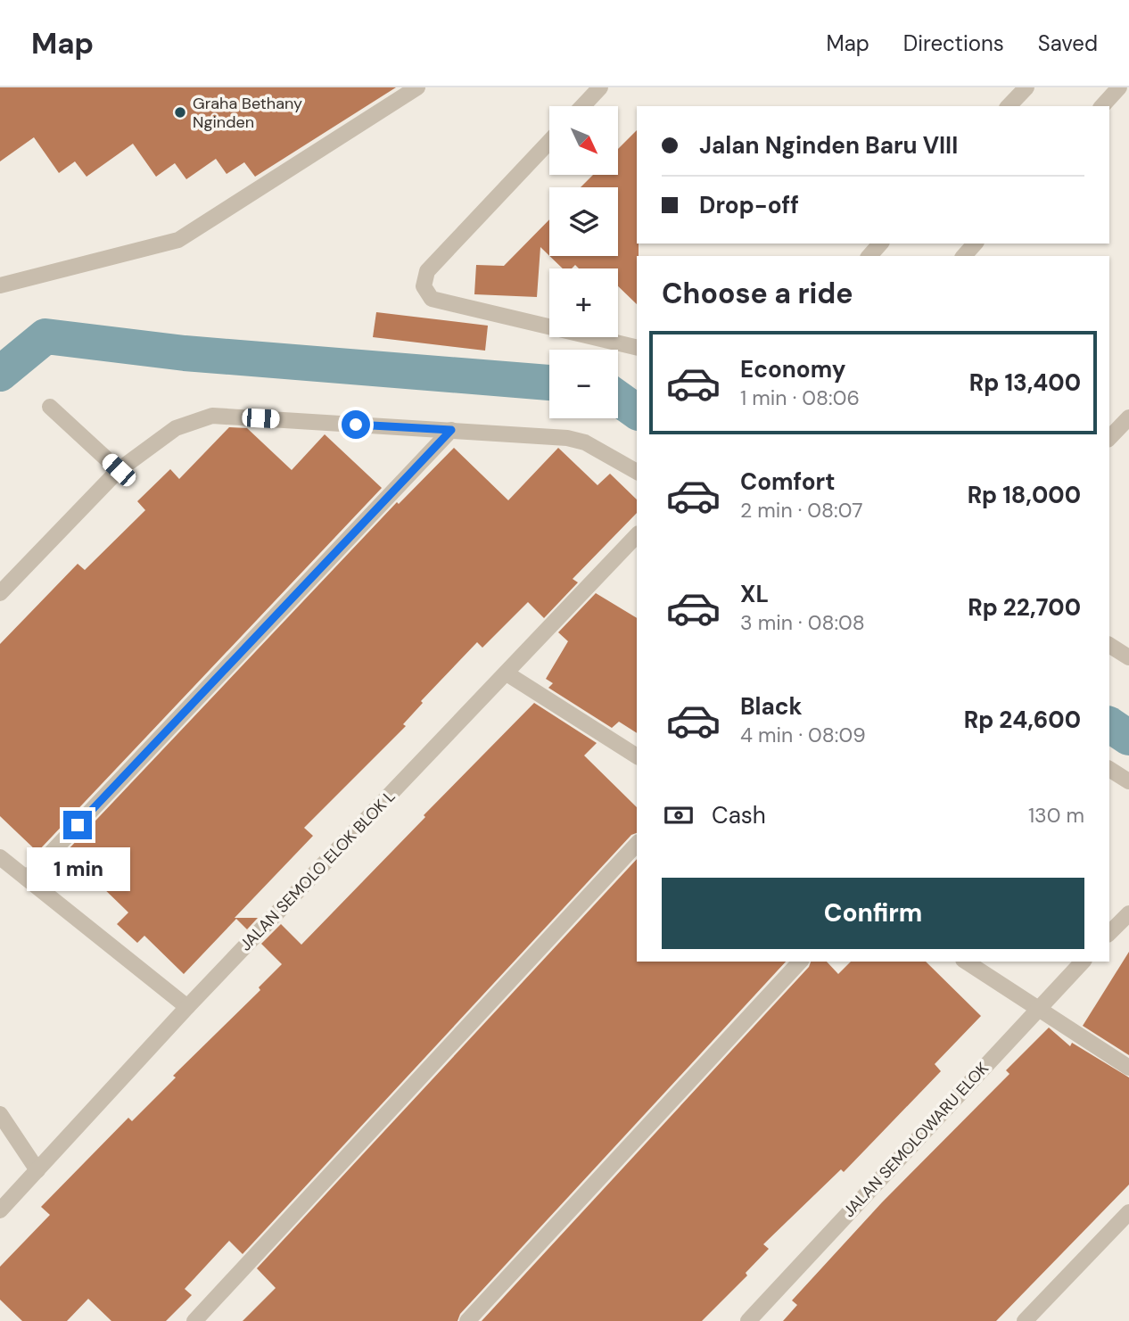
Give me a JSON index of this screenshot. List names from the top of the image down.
{
  "streets": {
    "street": ["JALAN SEMOLO ELOK BLOK L", "JALAN SEMOLOWARU ELOK"]
  },
  "places": ["Graha Bethany Nginden"],
  "north": "bottom right",
  "page": {
    "header": "Map",
    "nav": ["Map", "Directions", "Saved"],
    "map_buttons": ["+", "−"],
    "banner": ["Jalan Nginden Baru VIII", "Drop-off"],
    "heading": "Choose a ride",
    "list": [
      {
        "name": "Economy",
        "note": "1 min · 08:06",
        "value": "Rp 13,400"
      },
      {
        "name": "Comfort",
        "note": "2 min · 08:07",
        "value": "Rp 18,000"
      },
      {
        "name": "XL",
        "note": "3 min · 08:08",
        "value": "Rp 22,700"
      },
      {
        "name": "Black",
        "note": "4 min · 08:09",
        "value": "Rp 24,600"
      }
    ],
    "pay": ["Cash", "130 m"],
    "bubble": "1 min",
    "buttons": "Confirm"
  }
}
